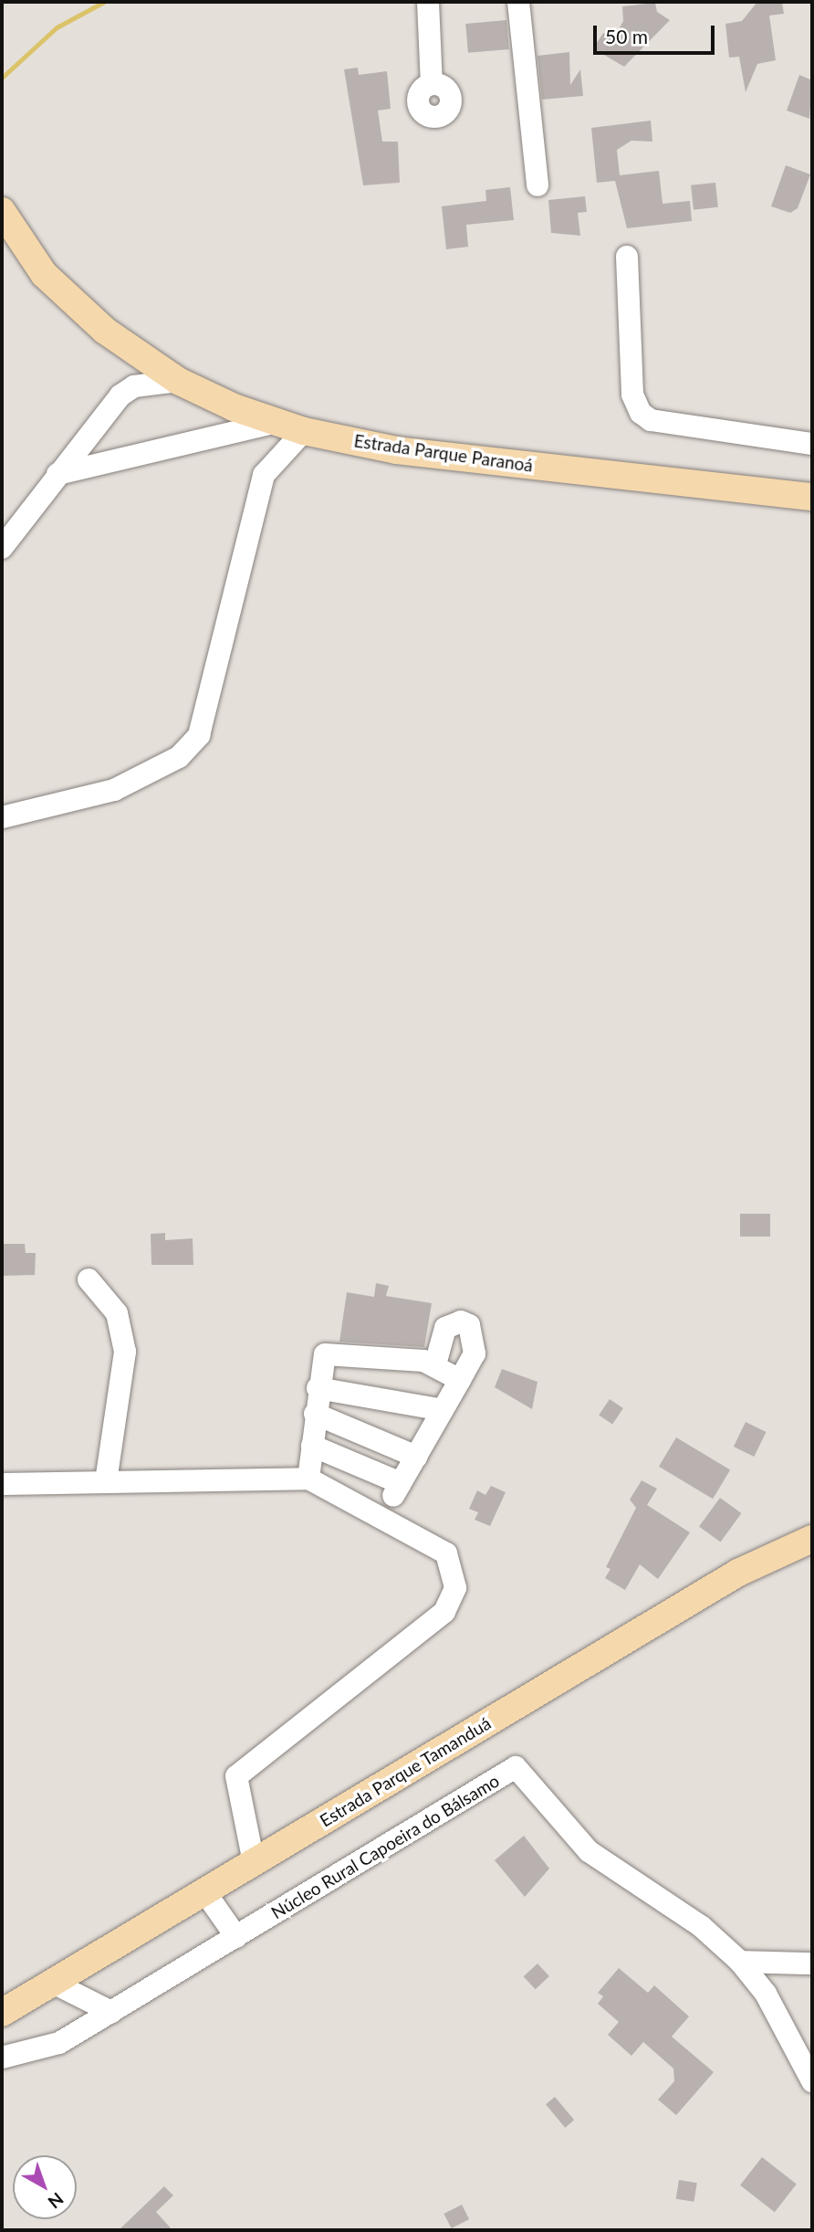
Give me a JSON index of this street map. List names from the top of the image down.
{
  "streets": {
    "main road": ["Estrada Parque Paranoá", "Estrada Parque Tamanduá"],
    "street": ["Núcleo Rural Capoeira do Bálsamo"]
  },
  "scale_bar": "50 m",
  "north": "bottom right"
}
